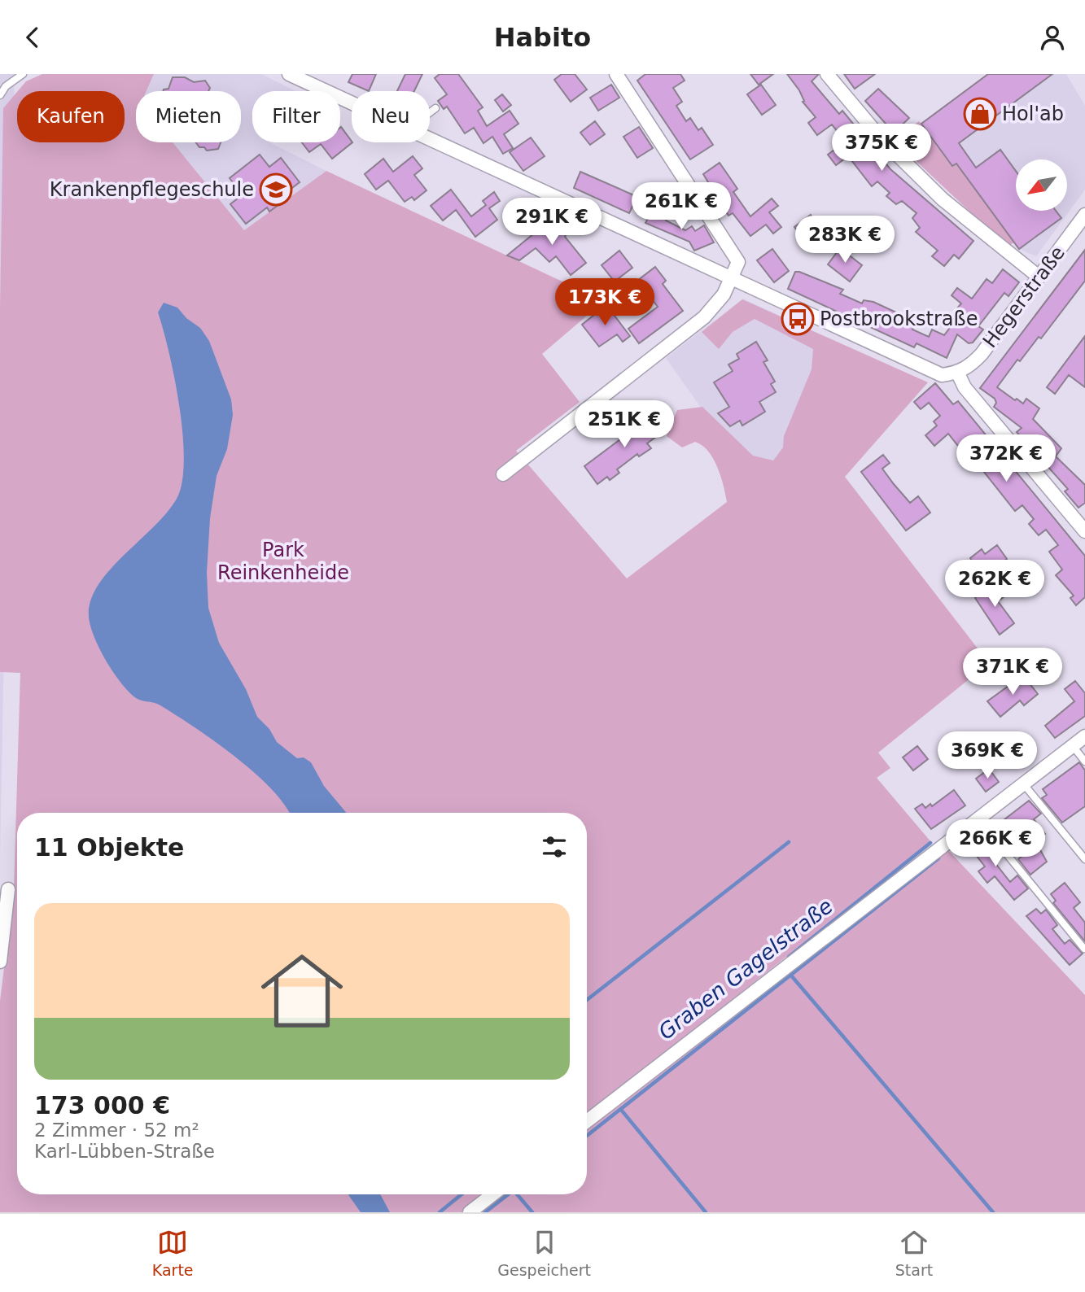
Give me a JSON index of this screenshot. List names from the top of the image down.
{
  "streets": {
    "street": ["Hegerstraße"]
  },
  "water": ["Graben Gagelstraße"],
  "parks": ["Park Reinkenheide"],
  "places": {
    "shop": ["Hol'ab"],
    "school or university": ["Krankenpflegeschule"],
    "bus stop": ["Postbrookstraße"]
  },
  "north": "bottom left",
  "page": {
    "header": "Habito",
    "chip": [
      "Kaufen",
      "Mieten",
      "Filter",
      "Neu"
    ],
    "price": [
      "375K €",
      "261K €",
      "291K €",
      "283K €",
      "173K €",
      "251K €",
      "372K €",
      "262K €",
      "371K €",
      "369K €",
      "266K €"
    ],
    "heading": "11 Objekte",
    "list": [
      {
        "name": "173 000 €",
        "note": "2 Zimmer · 52 m² · Karl-Lübben-Straße"
      }
    ],
    "tabs": ["Karte", "Gespeichert", "Start"]
  }
}
